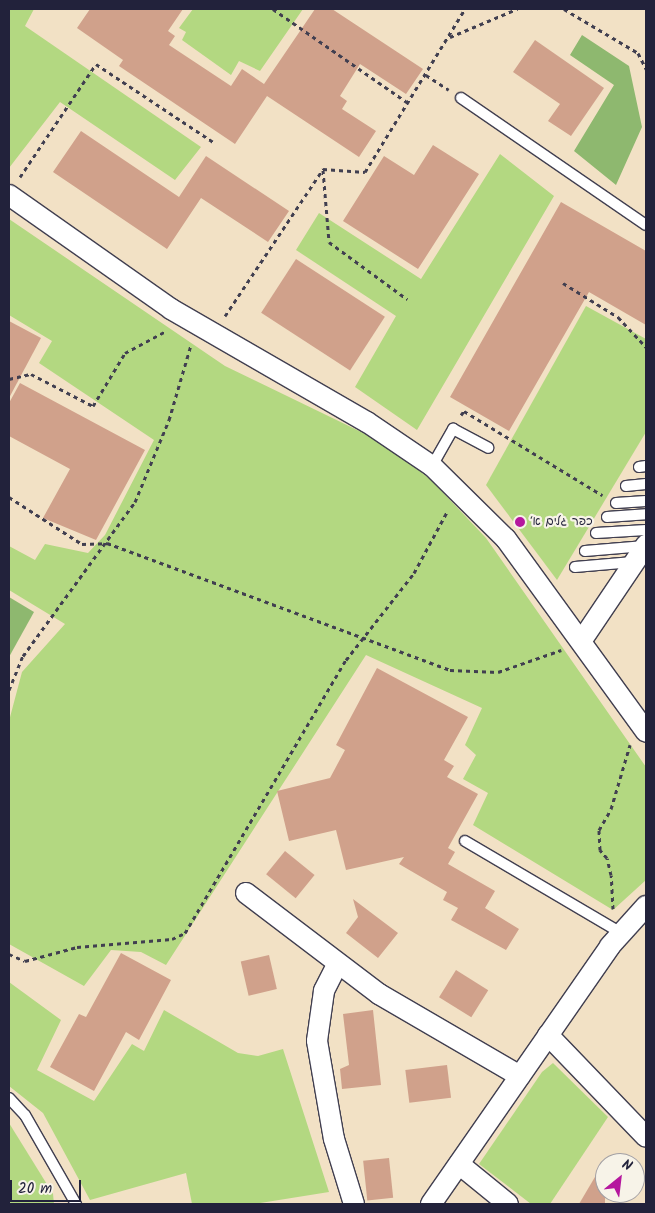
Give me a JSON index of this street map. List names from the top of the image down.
{
  "places": ["כפר גלים א׳"],
  "scale_bar": "20 m",
  "north": "top right"
}
